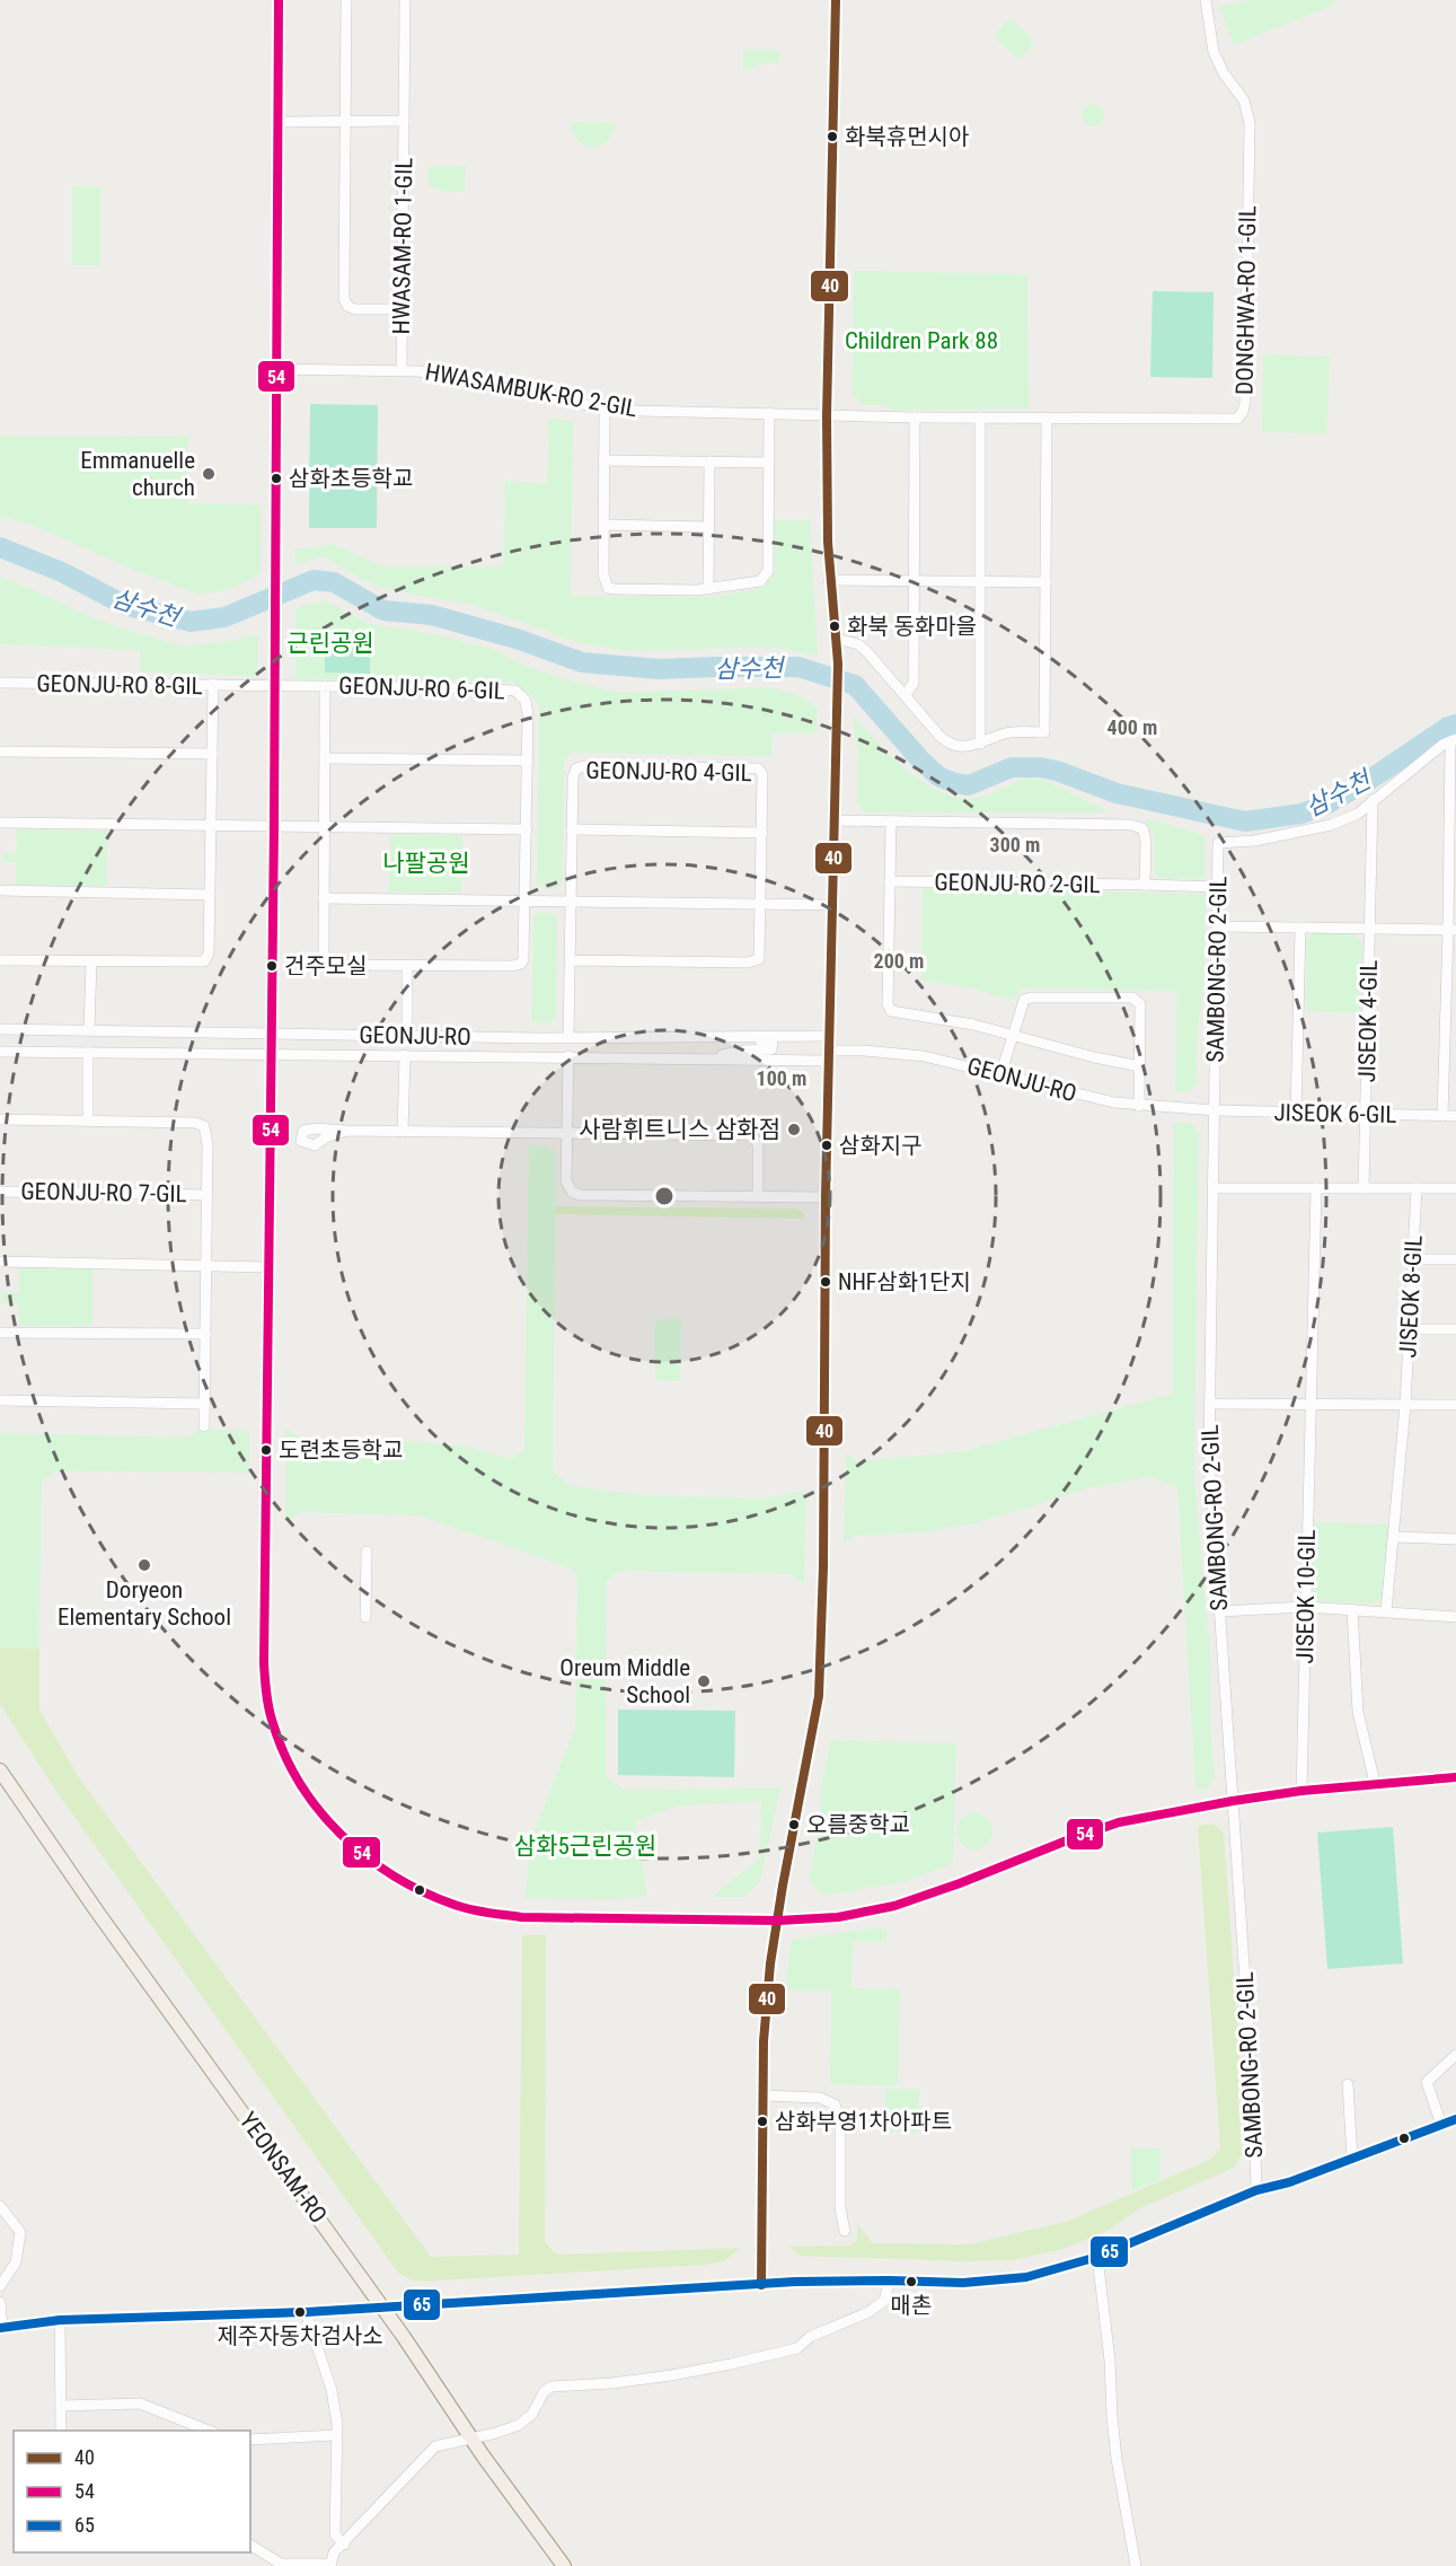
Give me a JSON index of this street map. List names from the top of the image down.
{
  "streets": {
    "main road": ["YEONSAM-RO"],
    "street": [
      "HWASAM-RO 1-GIL",
      "DONGHWA-RO 1-GIL",
      "HWASAMBUK-RO 2-GIL",
      "GEONJU-RO 8-GIL",
      "GEONJU-RO 6-GIL",
      "GEONJU-RO 4-GIL",
      "GEONJU-RO 2-GIL",
      "SAMBONG-RO 2-GIL",
      "JISEOK 4-GIL",
      "GEONJU-RO",
      "JISEOK 6-GIL",
      "GEONJU-RO 7-GIL",
      "JISEOK 8-GIL",
      "JISEOK 10-GIL"
    ]
  },
  "crossings": [
    ["HWASAM-RO 1-GIL", "HWASAMBUK-RO 2-GIL"],
    ["DONGHWA-RO 1-GIL", "HWASAMBUK-RO 2-GIL"],
    ["GEONJU-RO 4-GIL", "GEONJU-RO"],
    ["GEONJU-RO 2-GIL", "SAMBONG-RO 2-GIL"],
    ["SAMBONG-RO 2-GIL", "JISEOK 4-GIL"],
    ["SAMBONG-RO 2-GIL", "GEONJU-RO"],
    ["SAMBONG-RO 2-GIL", "JISEOK 6-GIL"],
    ["JISEOK 4-GIL", "JISEOK 6-GIL"],
    ["GEONJU-RO", "JISEOK 6-GIL"]
  ],
  "water": ["삼수천"],
  "parks": [
    "Children Park 88",
    "근린공원",
    "나팔공원",
    "삼화5근린공원"
  ],
  "places": [
    "화북휴먼시아",
    "Emmanuelle church",
    "삼화초등학교",
    "화북 동화마을",
    "건주모실",
    "사람휘트니스 삼화점",
    "삼화지구",
    "NHF삼화1단지",
    "도련초등학교",
    "Doryeon Elementary School",
    "Oreum Middle School",
    "오름중학교",
    "삼화부영1차아파트",
    "매촌",
    "제주자동차검사소"
  ],
  "lines": ["transit line 40", "transit line 54", "transit line 65"],
  "legend": ["40", "54", "65"],
  "rings": [
    "400 m",
    "300 m",
    "200 m",
    "100 m"
  ]
}
